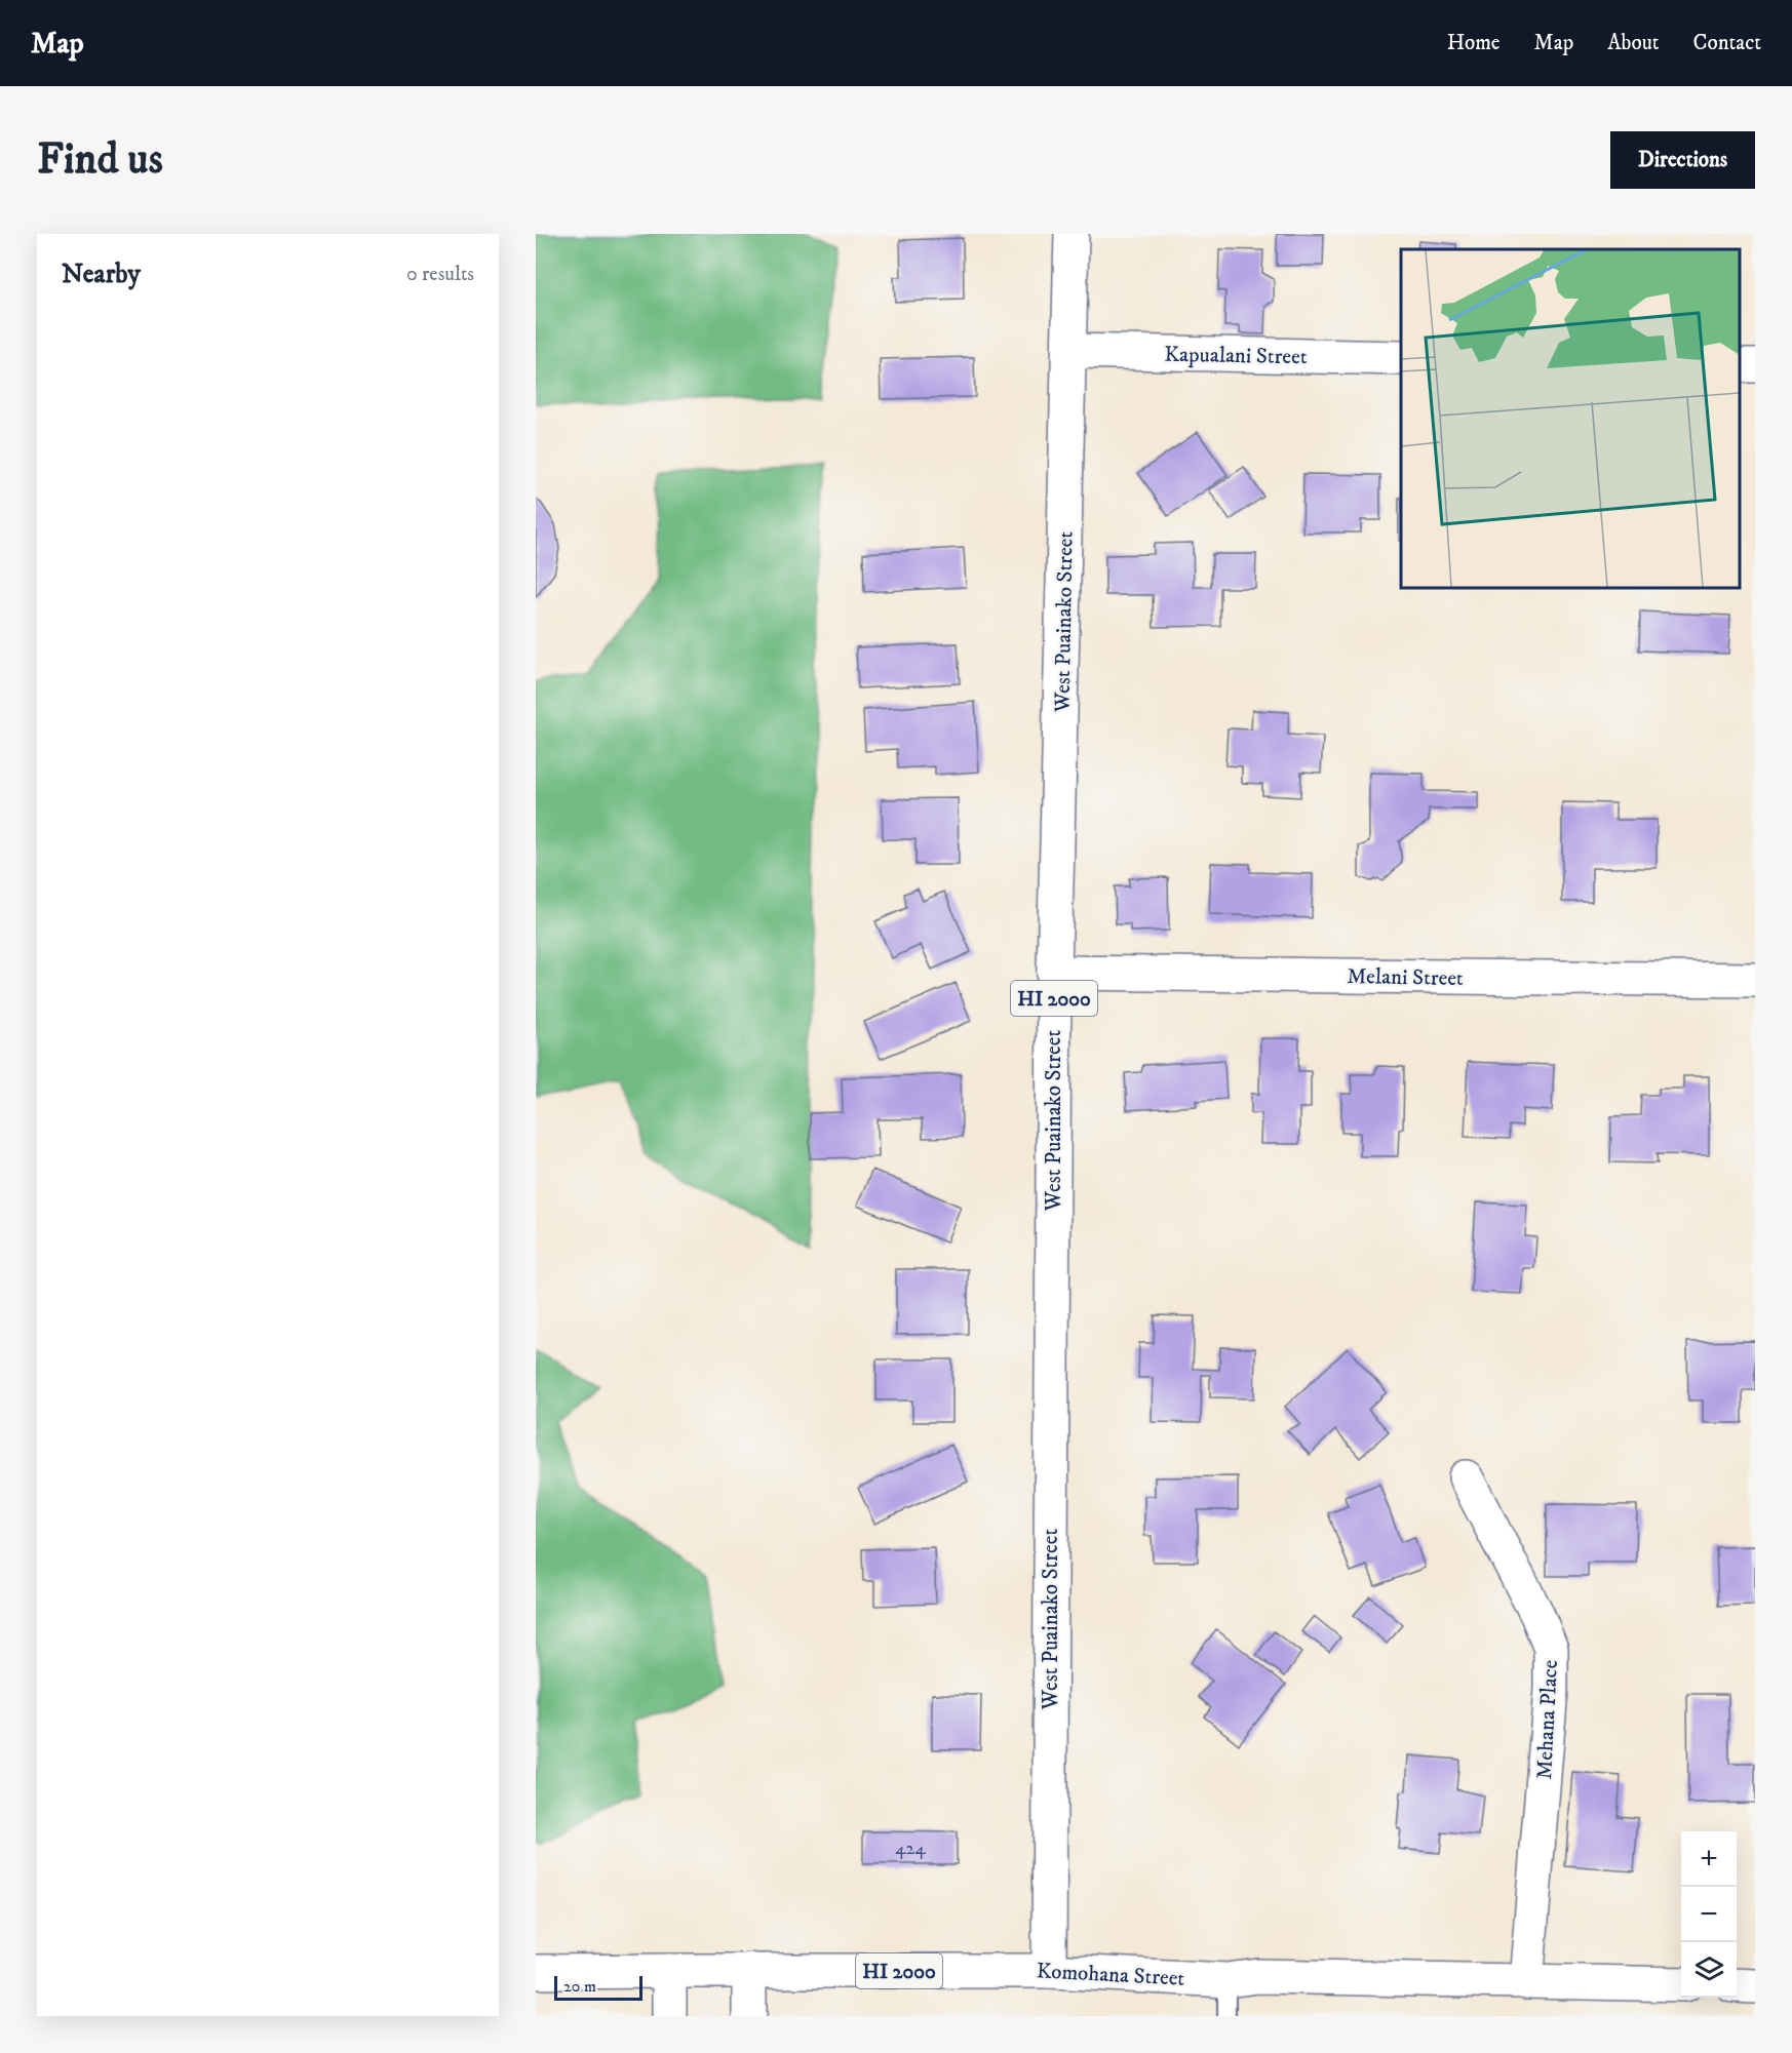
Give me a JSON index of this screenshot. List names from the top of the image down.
{
  "streets": {
    "main road": [
      "Kapualani Street",
      "West Puainako Street",
      "Melani Street",
      "HI 2000",
      "Mehana Place",
      "Komohana Street"
    ]
  },
  "crossings": [
    ["Kapualani Street", "West Puainako Street"],
    ["West Puainako Street", "Melani Street"],
    ["West Puainako Street", "Komohana Street"],
    ["Mehana Place", "Komohana Street"]
  ],
  "house_numbers": ["424"],
  "scale_bar": "20 m",
  "page": {
    "header": "Map",
    "nav": [
      "Home",
      "Map",
      "About",
      "Contact"
    ],
    "buttons": "Directions",
    "title": "Find us",
    "heading": ["Nearby", "0 results"],
    "map_buttons": ["+", "−"],
    "scale": "20 m"
  }
}
